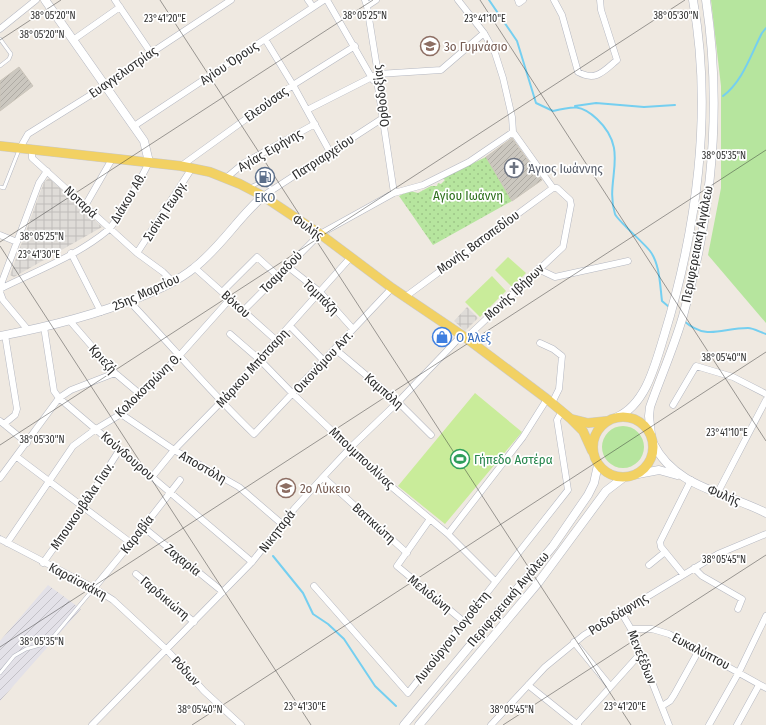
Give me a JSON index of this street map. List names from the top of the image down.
{
  "streets": {
    "main road": ["Φυλής", "Περιφερειακή Αιγάλεω", "25ης Μαρτίου"],
    "street": [
      "Αγίου Όρους",
      "Ευαγγελιστρίας",
      "Ορθοδοξίας",
      "Ελεούσας",
      "Αγίας Ειρήνης",
      "Πατριαρχείου",
      "Διάκου Αθ.",
      "Νοταρά",
      "Σισίνη Γεωργ.",
      "Μονής Βατοπεδίου",
      "Τσαμαδού",
      "Μονής Ιβήρων",
      "Τομπάζη",
      "Βόκου",
      "Κριεζή",
      "Οικονόμου Αντ.",
      "Μάρκου Μπότσαρη",
      "Κολοκοτρώνη Θ.",
      "Καμπόλη",
      "Κούνδουρου",
      "Μπουμπουλίνας",
      "Αποστόλη",
      "Μπουκουβάλα Γιαν.",
      "Βατικιώτη",
      "Νικηταρά",
      "Καραβία",
      "Ζαχαρία",
      "Καραϊσκάκη",
      "Μελιδώνη",
      "Γαρδικιώτη",
      "Ροδοδάφνης",
      "Λυκούργου Λογοθέτη",
      "Ευκαλύπτου",
      "Μενεξέδων",
      "Ρόδων"
    ]
  },
  "crossings": [
    ["Ευαγγελιστρίας", "Φυλής"],
    ["Ορθοδοξίας", "Αγίας Ειρήνης"],
    ["Ορθοδοξίας", "Πατριαρχείου"],
    ["Ελεούσας", "Φυλής"],
    ["Αγίας Ειρήνης", "Φυλής"],
    ["Πατριαρχείου", "Φυλής"],
    ["Πατριαρχείου", "25ης Μαρτίου"],
    ["Διάκου Αθ.", "Νοταρά"],
    ["Διάκου Αθ.", "Φυλής"],
    ["Νοταρά", "Σισίνη Γεωργ."],
    ["Νοταρά", "Φυλής"],
    ["Νοταρά", "25ης Μαρτίου"],
    ["Σισίνη Γεωργ.", "Φυλής"],
    ["Φυλής", "Μονής Βατοπεδίου"],
    ["Φυλής", "Περιφερειακή Αιγάλεω"],
    ["Φυλής", "Τσαμαδού"],
    ["Φυλής", "25ης Μαρτίου"],
    ["Φυλής", "Μονής Ιβήρων"],
    ["Φυλής", "Οικονόμου Αντ."],
    ["Φυλής", "Μάρκου Μπότσαρη"],
    ["Φυλής", "Νικηταρά"],
    ["Φυλής", "Λυκούργου Λογοθέτη"],
    ["Μονής Βατοπεδίου", "Μονής Ιβήρων"],
    ["Τσαμαδού", "Τομπάζη"],
    ["Τσαμαδού", "Βόκου"],
    ["25ης Μαρτίου", "Βόκου"],
    ["25ης Μαρτίου", "Κριεζή"],
    ["25ης Μαρτίου", "Κούνδουρου"],
    ["Μονής Ιβήρων", "Νικηταρά"],
    ["Τομπάζη", "Οικονόμου Αντ."],
    ["Τομπάζη", "Μάρκου Μπότσαρη"],
    ["Βόκου", "Μάρκου Μπότσαρη"],
    ["Βόκου", "Κολοκοτρώνη Θ."],
    ["Κριεζή", "Κολοκοτρώνη Θ."],
    ["Οικονόμου Αντ.", "Μάρκου Μπότσαρη"],
    ["Οικονόμου Αντ.", "Καμπόλη"],
    ["Οικονόμου Αντ.", "Μπουμπουλίνας"],
    ["Μάρκου Μπότσαρη", "Κούνδουρου"],
    ["Μάρκου Μπότσαρη", "Μπουμπουλίνας"],
    ["Μάρκου Μπότσαρη", "Αποστόλη"],
    ["Κολοκοτρώνη Θ.", "Κούνδουρου"],
    ["Κολοκοτρώνη Θ.", "Αποστόλη"],
    ["Κολοκοτρώνη Θ.", "Καραϊσκάκη"],
    ["Καμπόλη", "Νικηταρά"],
    ["Κούνδουρου", "Μπουκουβάλα Γιαν."],
    ["Κούνδουρου", "Νικηταρά"],
    ["Κούνδουρου", "Καραβία"],
    ["Μπουμπουλίνας", "Νικηταρά"],
    ["Μπουμπουλίνας", "Λυκούργου Λογοθέτη"],
    ["Αποστόλη", "Νικηταρά"],
    ["Μπουκουβάλα Γιαν.", "Καραϊσκάκη"],
    ["Βατικιώτη", "Νικηταρά"],
    ["Βατικιώτη", "Μελιδώνη"],
    ["Νικηταρά", "Ζαχαρία"],
    ["Νικηταρά", "Καραϊσκάκη"],
    ["Νικηταρά", "Γαρδικιώτη"],
    ["Νικηταρά", "Ρόδων"],
    ["Καραβία", "Ζαχαρία"],
    ["Καραβία", "Καραϊσκάκη"],
    ["Καραϊσκάκη", "Ρόδων"],
    ["Μελιδώνη", "Λυκούργου Λογοθέτη"],
    ["Ροδοδάφνης", "Μενεξέδων"],
    ["Ευκαλύπτου", "Μενεξέδων"]
  ],
  "parks": ["Αγίου Ιωάννη"],
  "places": {
    "school or university": ["3ο Γυμνάσιο", "2ο Λύκειο"],
    "church": ["Άγιος Ιωάννης"],
    "fuel station": ["EKO"],
    "shop": ["Ο Άλεξ"],
    "sports": ["Γήπεδο Αστέρα"]
  },
  "coordinates": [
    "38°05'25\"N",
    "38°05'20\"N",
    "38°05'30\"N",
    "23°41'20\"E",
    "23°41'10\"E",
    "38°05'35\"N",
    "23°41'30\"E",
    "38°05'40\"N",
    "38°05'45\"N"
  ]
}
